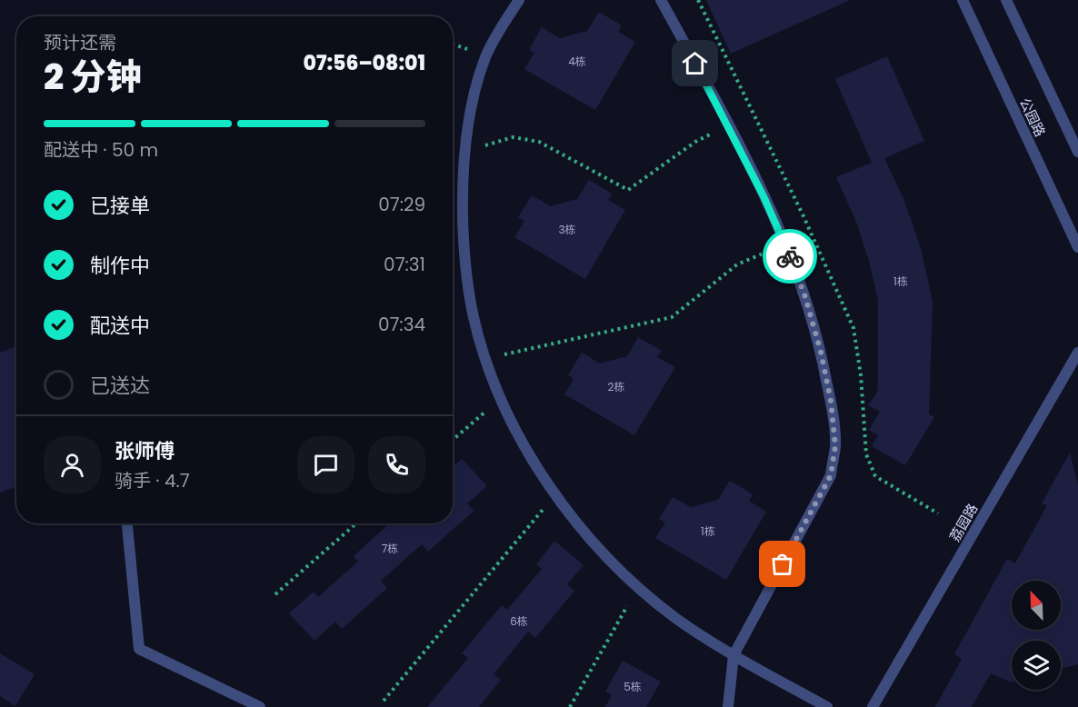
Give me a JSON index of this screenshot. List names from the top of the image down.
{
  "streets": {
    "street": ["公园路", "荔园路"]
  },
  "house_numbers": [
    "4栋",
    "3栋",
    "1栋",
    "2栋",
    "1栋",
    "7栋",
    "6栋",
    "5栋"
  ],
  "north": "top left",
  "page": {
    "heading": ["2 分钟", "预计还需", "07:56–08:01"],
    "panel": ["张师傅", "骑手 · 4.7"],
    "bar": "配送中 · 50 m",
    "list": [
      ["已接单", "07:29"],
      ["制作中", "07:31"],
      ["配送中", "07:34"],
      "已送达"
    ]
  }
}
